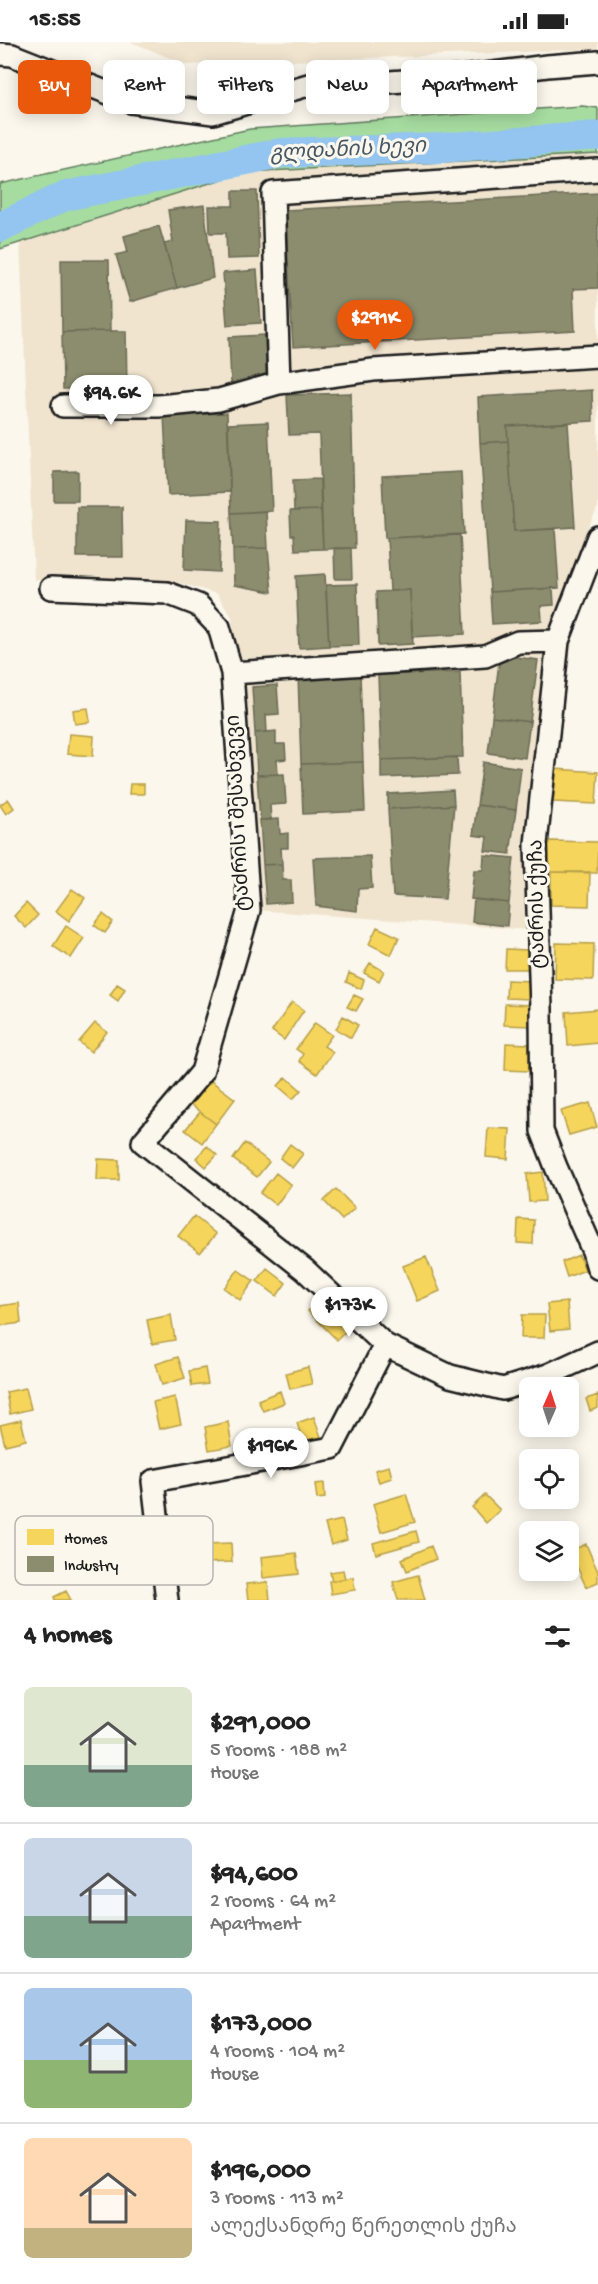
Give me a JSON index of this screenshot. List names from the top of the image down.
{
  "streets": {
    "street": ["ტაძრის I შესახვევი", "ტაძრის ქუჩა"]
  },
  "water": ["გლდანის ხევი"],
  "legend": ["Homes", "Industry"],
  "north": "top",
  "page": {
    "status": "15:55",
    "chip": [
      "Buy",
      "Rent",
      "Filters",
      "New",
      "Apartment"
    ],
    "price": [
      "$291K",
      "$94.6K",
      "$173K",
      "$196K"
    ],
    "heading": "4 homes",
    "list": [
      {
        "name": "$291,000",
        "note": "5 rooms · 188 m² · House"
      },
      {
        "name": "$94,600",
        "note": "2 rooms · 64 m² · Apartment"
      },
      {
        "name": "$173,000",
        "note": "4 rooms · 104 m² · House"
      },
      {
        "name": "$196,000",
        "note": "3 rooms · 113 m² · ალექსანდრე წერეთლის ქუჩა"
      }
    ]
  }
}
